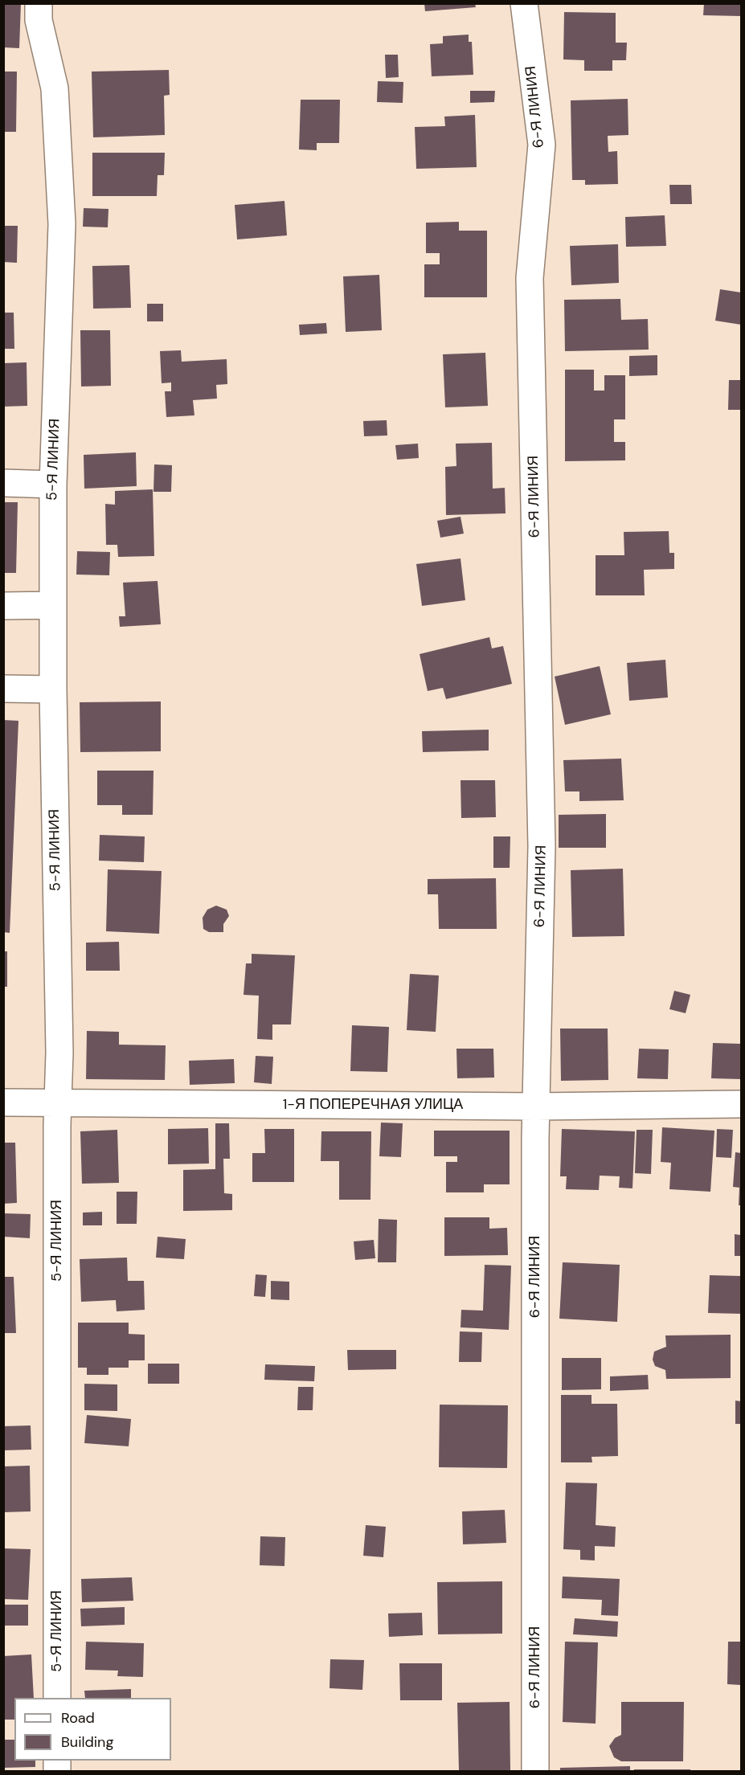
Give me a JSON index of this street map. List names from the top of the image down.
{
  "streets": {
    "street": ["6-Я ЛИНИЯ", "5-Я ЛИНИЯ", "1-Я ПОПЕРЕЧНАЯ УЛИЦА"]
  },
  "crossings": [
    ["6-Я ЛИНИЯ", "1-Я ПОПЕРЕЧНАЯ УЛИЦА"],
    ["5-Я ЛИНИЯ", "1-Я ПОПЕРЕЧНАЯ УЛИЦА"]
  ],
  "legend": ["Road", "Building"]
}
